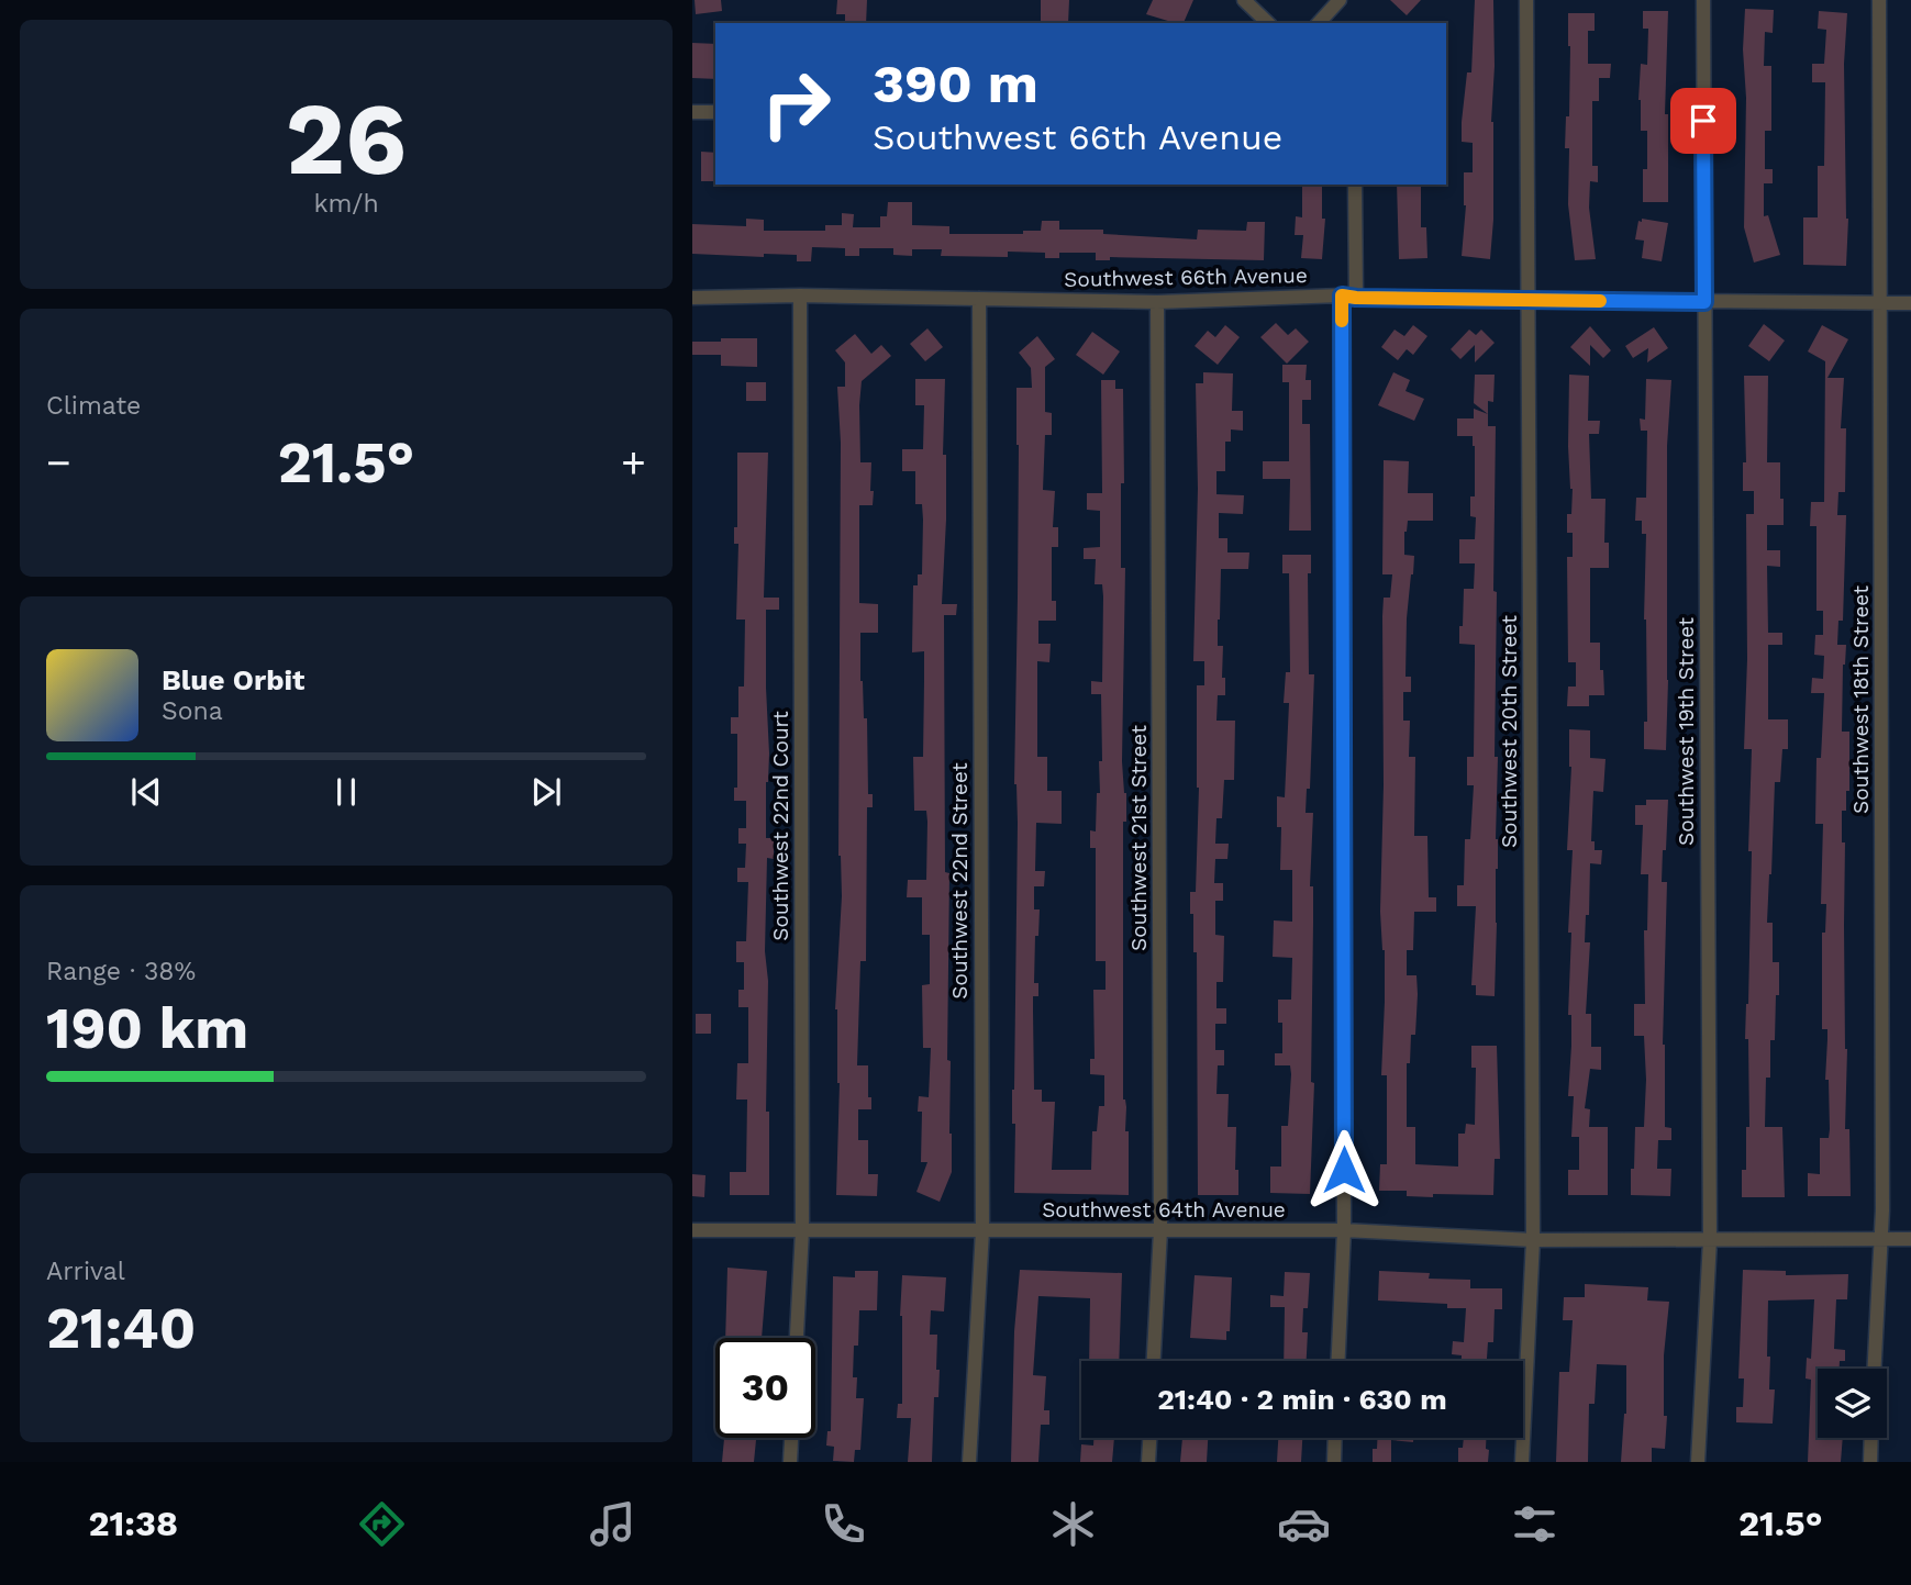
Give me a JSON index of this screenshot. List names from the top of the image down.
{
  "streets": {
    "street": [
      "Southwest 66th Avenue",
      "Southwest 18th Street",
      "Southwest 20th Street",
      "Southwest 19th Street",
      "Southwest 22nd Court",
      "Southwest 21st Street",
      "Southwest 22nd Street",
      "Southwest 64th Avenue"
    ]
  },
  "crossings": [
    ["Southwest 66th Avenue", "Southwest 18th Street"],
    ["Southwest 66th Avenue", "Southwest 20th Street"],
    ["Southwest 66th Avenue", "Southwest 19th Street"],
    ["Southwest 66th Avenue", "Southwest 22nd Court"],
    ["Southwest 66th Avenue", "Southwest 21st Street"],
    ["Southwest 66th Avenue", "Southwest 22nd Street"],
    ["Southwest 18th Street", "Southwest 64th Avenue"],
    ["Southwest 20th Street", "Southwest 64th Avenue"],
    ["Southwest 19th Street", "Southwest 64th Avenue"],
    ["Southwest 22nd Court", "Southwest 64th Avenue"],
    ["Southwest 21st Street", "Southwest 64th Avenue"],
    ["Southwest 22nd Street", "Southwest 64th Avenue"]
  ],
  "page": {
    "tile": [
      ["26", "km/h"],
      "Climate",
      ["Range · 38%", "190 km"],
      ["Arrival", "21:40"]
    ],
    "turn": ["390 m", "Southwest 66th Avenue"],
    "heat": ["−", "21.5°", "+"],
    "song": ["Blue Orbit", "Sona"],
    "limit": "30",
    "trip": "21:40 · 2 min · 630 m",
    "tabs": ["21:38", "21.5°"]
  }
}
